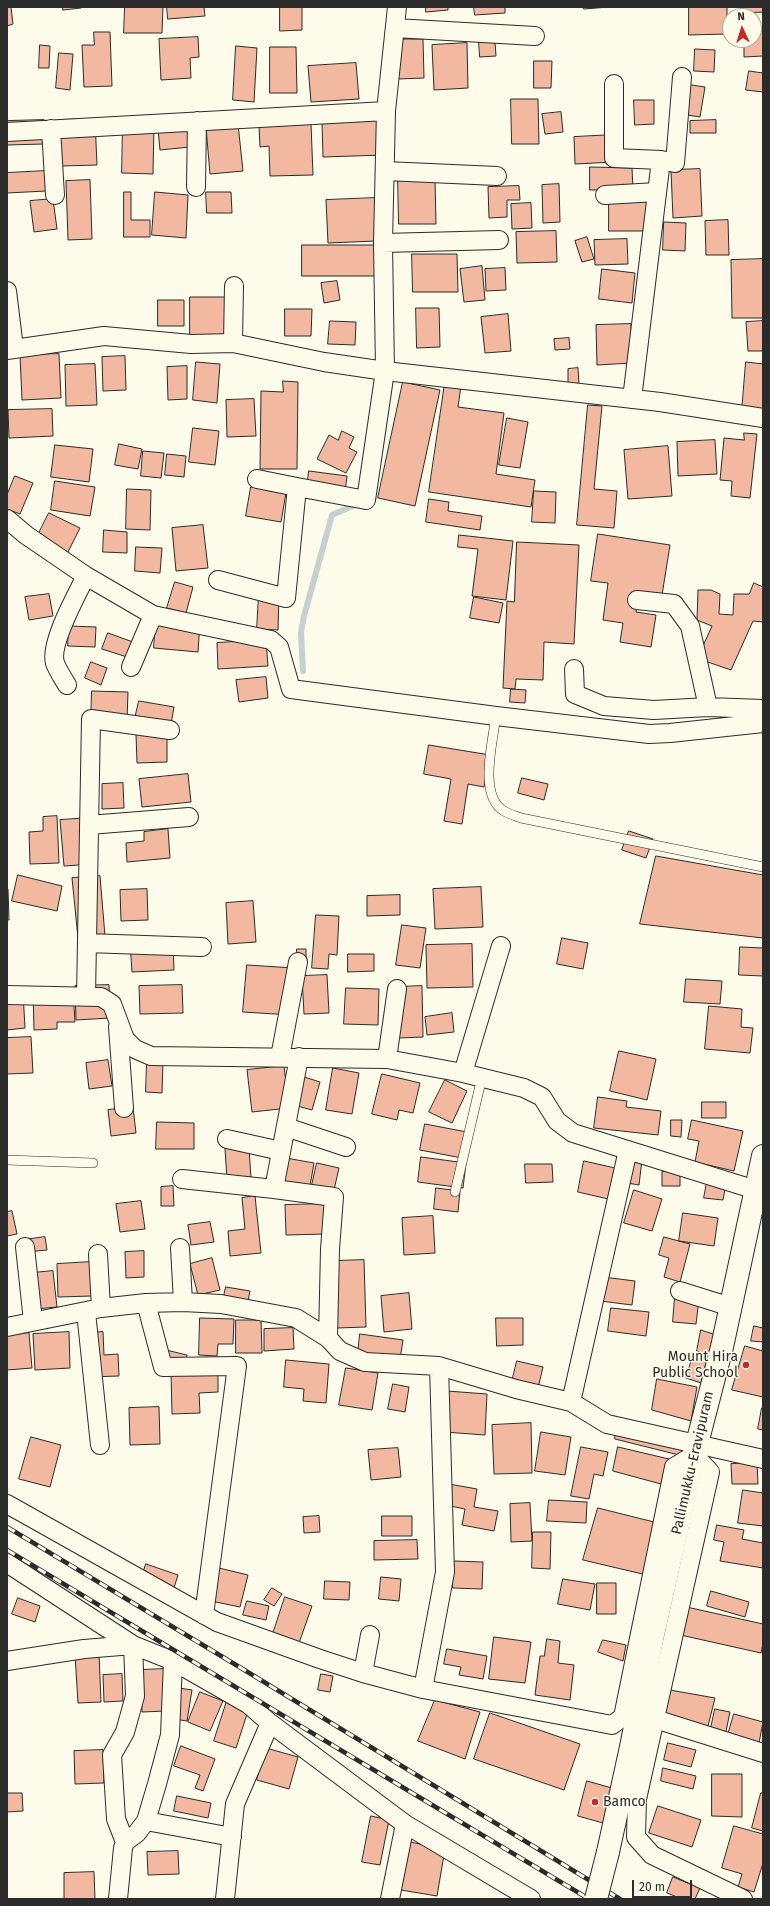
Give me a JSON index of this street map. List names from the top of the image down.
{
  "streets": {
    "main road": ["Pallimukku-Eravipuram"]
  },
  "places": ["Mount Hira Public School", "Bamco"],
  "scale_bar": "20 m",
  "north": "top"
}
